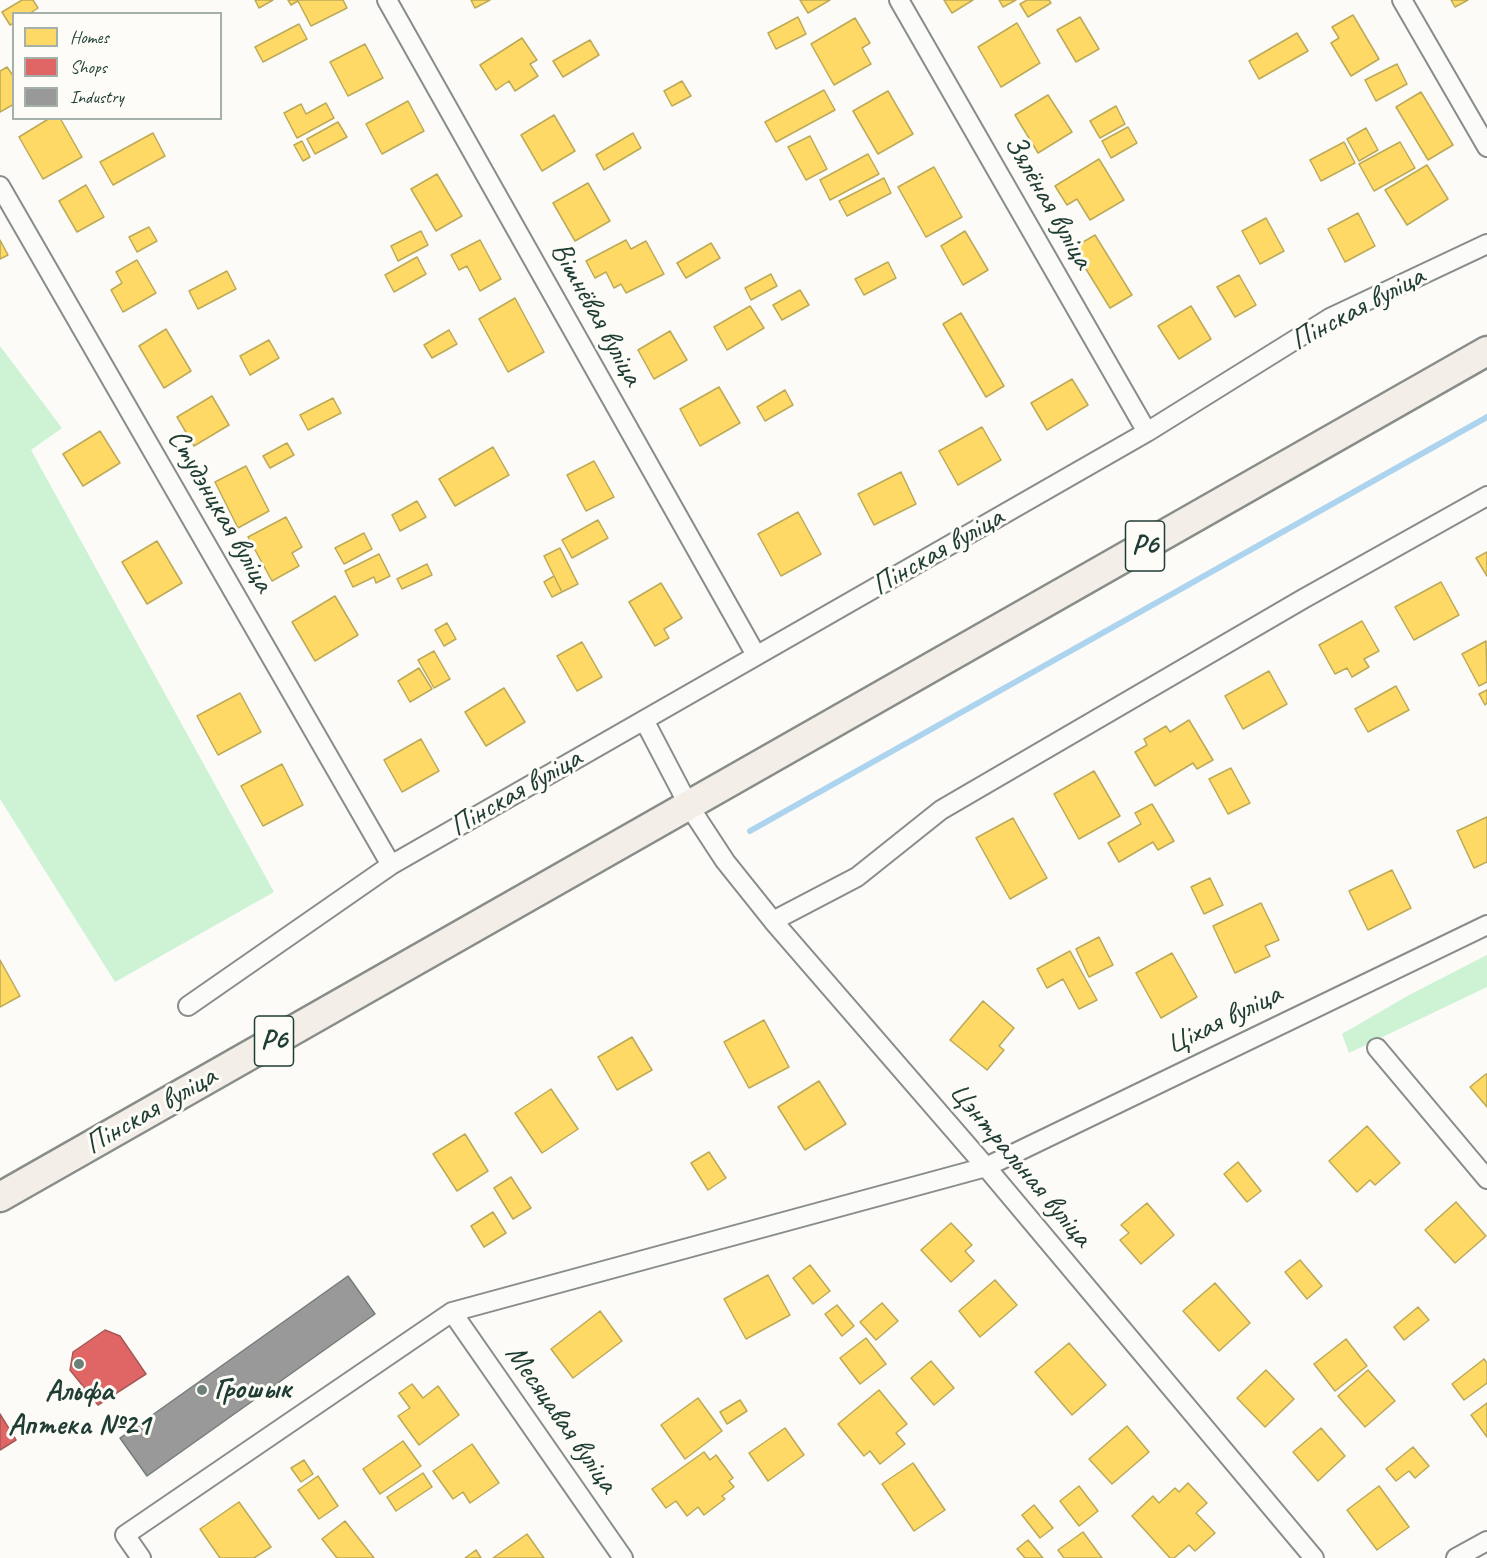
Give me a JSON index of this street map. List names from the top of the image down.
{
  "streets": {
    "main road": ["Пінская вуліца", "Р6"],
    "street": [
      "Зялёная вуліца",
      "Вішнёвая вуліца",
      "Студэнцкая вуліца",
      "Ціхая вуліца",
      "Цэнтральная вуліца",
      "Месяцавая вуліца"
    ]
  },
  "crossings": [
    ["Зялёная вуліца", "Пінская вуліца"],
    ["Пінская вуліца", "Вішнёвая вуліца"],
    ["Пінская вуліца", "Студэнцкая вуліца"],
    ["Пінская вуліца", "Цэнтральная вуліца"],
    ["Ціхая вуліца", "Цэнтральная вуліца"],
    ["Ціхая вуліца", "Месяцавая вуліца"]
  ],
  "places": ["Альфа Аптека №21", "Грошык"],
  "legend": ["Homes", "Shops", "Industry"]
}
